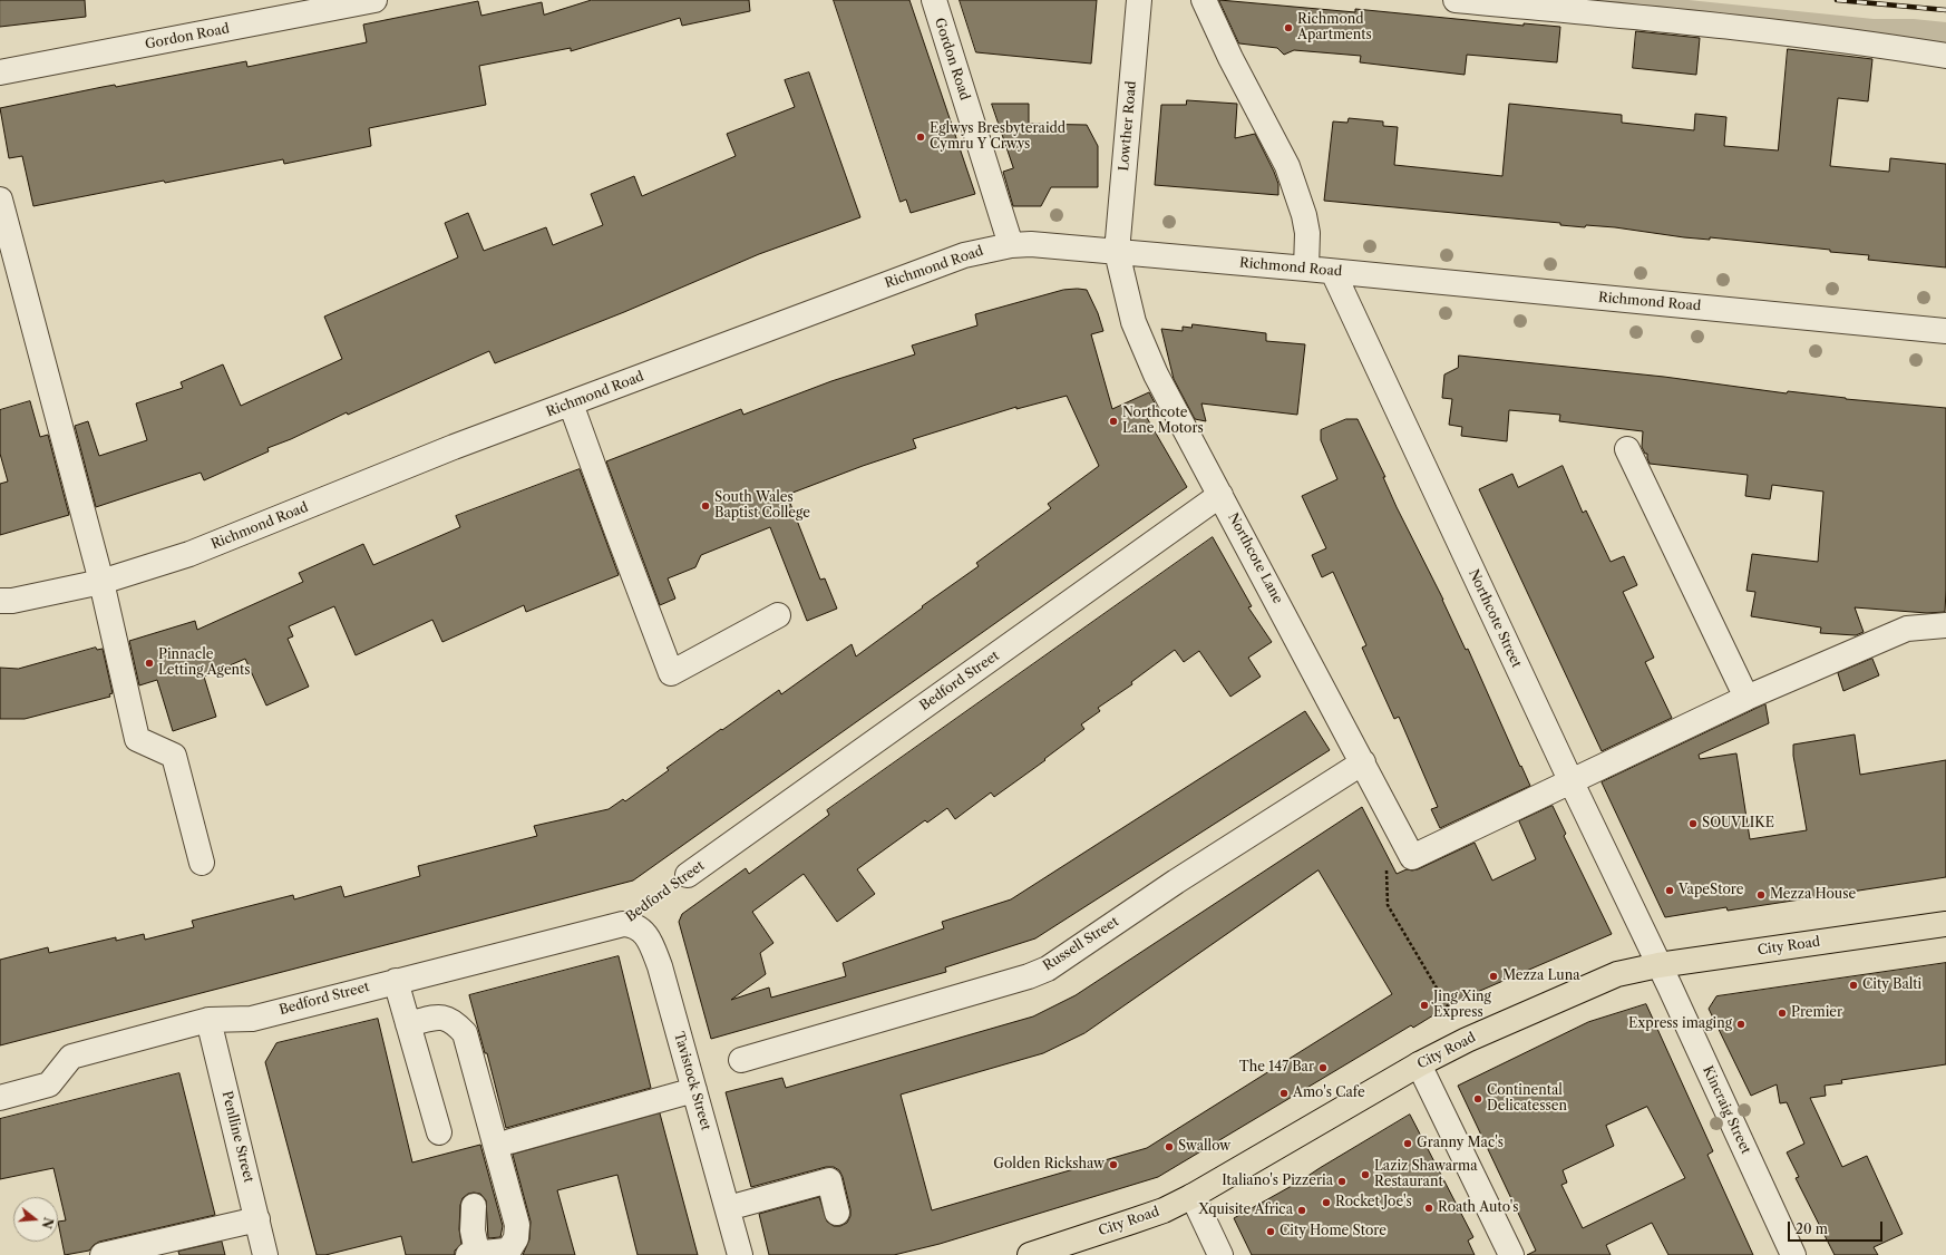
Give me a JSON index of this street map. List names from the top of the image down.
{
  "streets": {
    "main road": ["City Road"],
    "street": [
      "Gordon Road",
      "Lowther Road",
      "Richmond Road",
      "Northcote Lane",
      "Northcote Street",
      "Bedford Street",
      "Russell Street",
      "Tavistock Street",
      "Kincraig Street",
      "Penlline Street"
    ]
  },
  "crossings": [
    ["Gordon Road", "Richmond Road"],
    ["Lowther Road", "Richmond Road"],
    ["Lowther Road", "Northcote Lane"],
    ["Richmond Road", "Northcote Lane"],
    ["Richmond Road", "Northcote Street"],
    ["Northcote Lane", "Bedford Street"],
    ["Northcote Lane", "Russell Street"],
    ["Northcote Street", "City Road"],
    ["Northcote Street", "Kincraig Street"],
    ["Bedford Street", "Tavistock Street"],
    ["Bedford Street", "Penlline Street"],
    ["City Road", "Kincraig Street"]
  ],
  "places": [
    "Richmond Apartments",
    "Eglwys Bresbyteraidd Cymru Y Crwys",
    "Northcote Lane Motors",
    "South Wales Baptist College",
    "Pinnacle Letting Agents",
    "SOUVLIKE",
    "VapeStore",
    "Mezza House",
    "Mezza Luna",
    "City Balti",
    "Jing Xing Express",
    "Premier",
    "Express imaging",
    "The 147 Bar",
    "Amo's Cafe",
    "Continental Delicatessen",
    "Granny Mac's",
    "Swallow",
    "Golden Rickshaw",
    "Laziz Shawarma Restaurant",
    "Italiano's Pizzeria",
    "Rocket Joe's",
    "Roath Auto's",
    "Xquisite Africa",
    "City Home Store"
  ],
  "scale_bar": "20 m",
  "north": "right"
}
